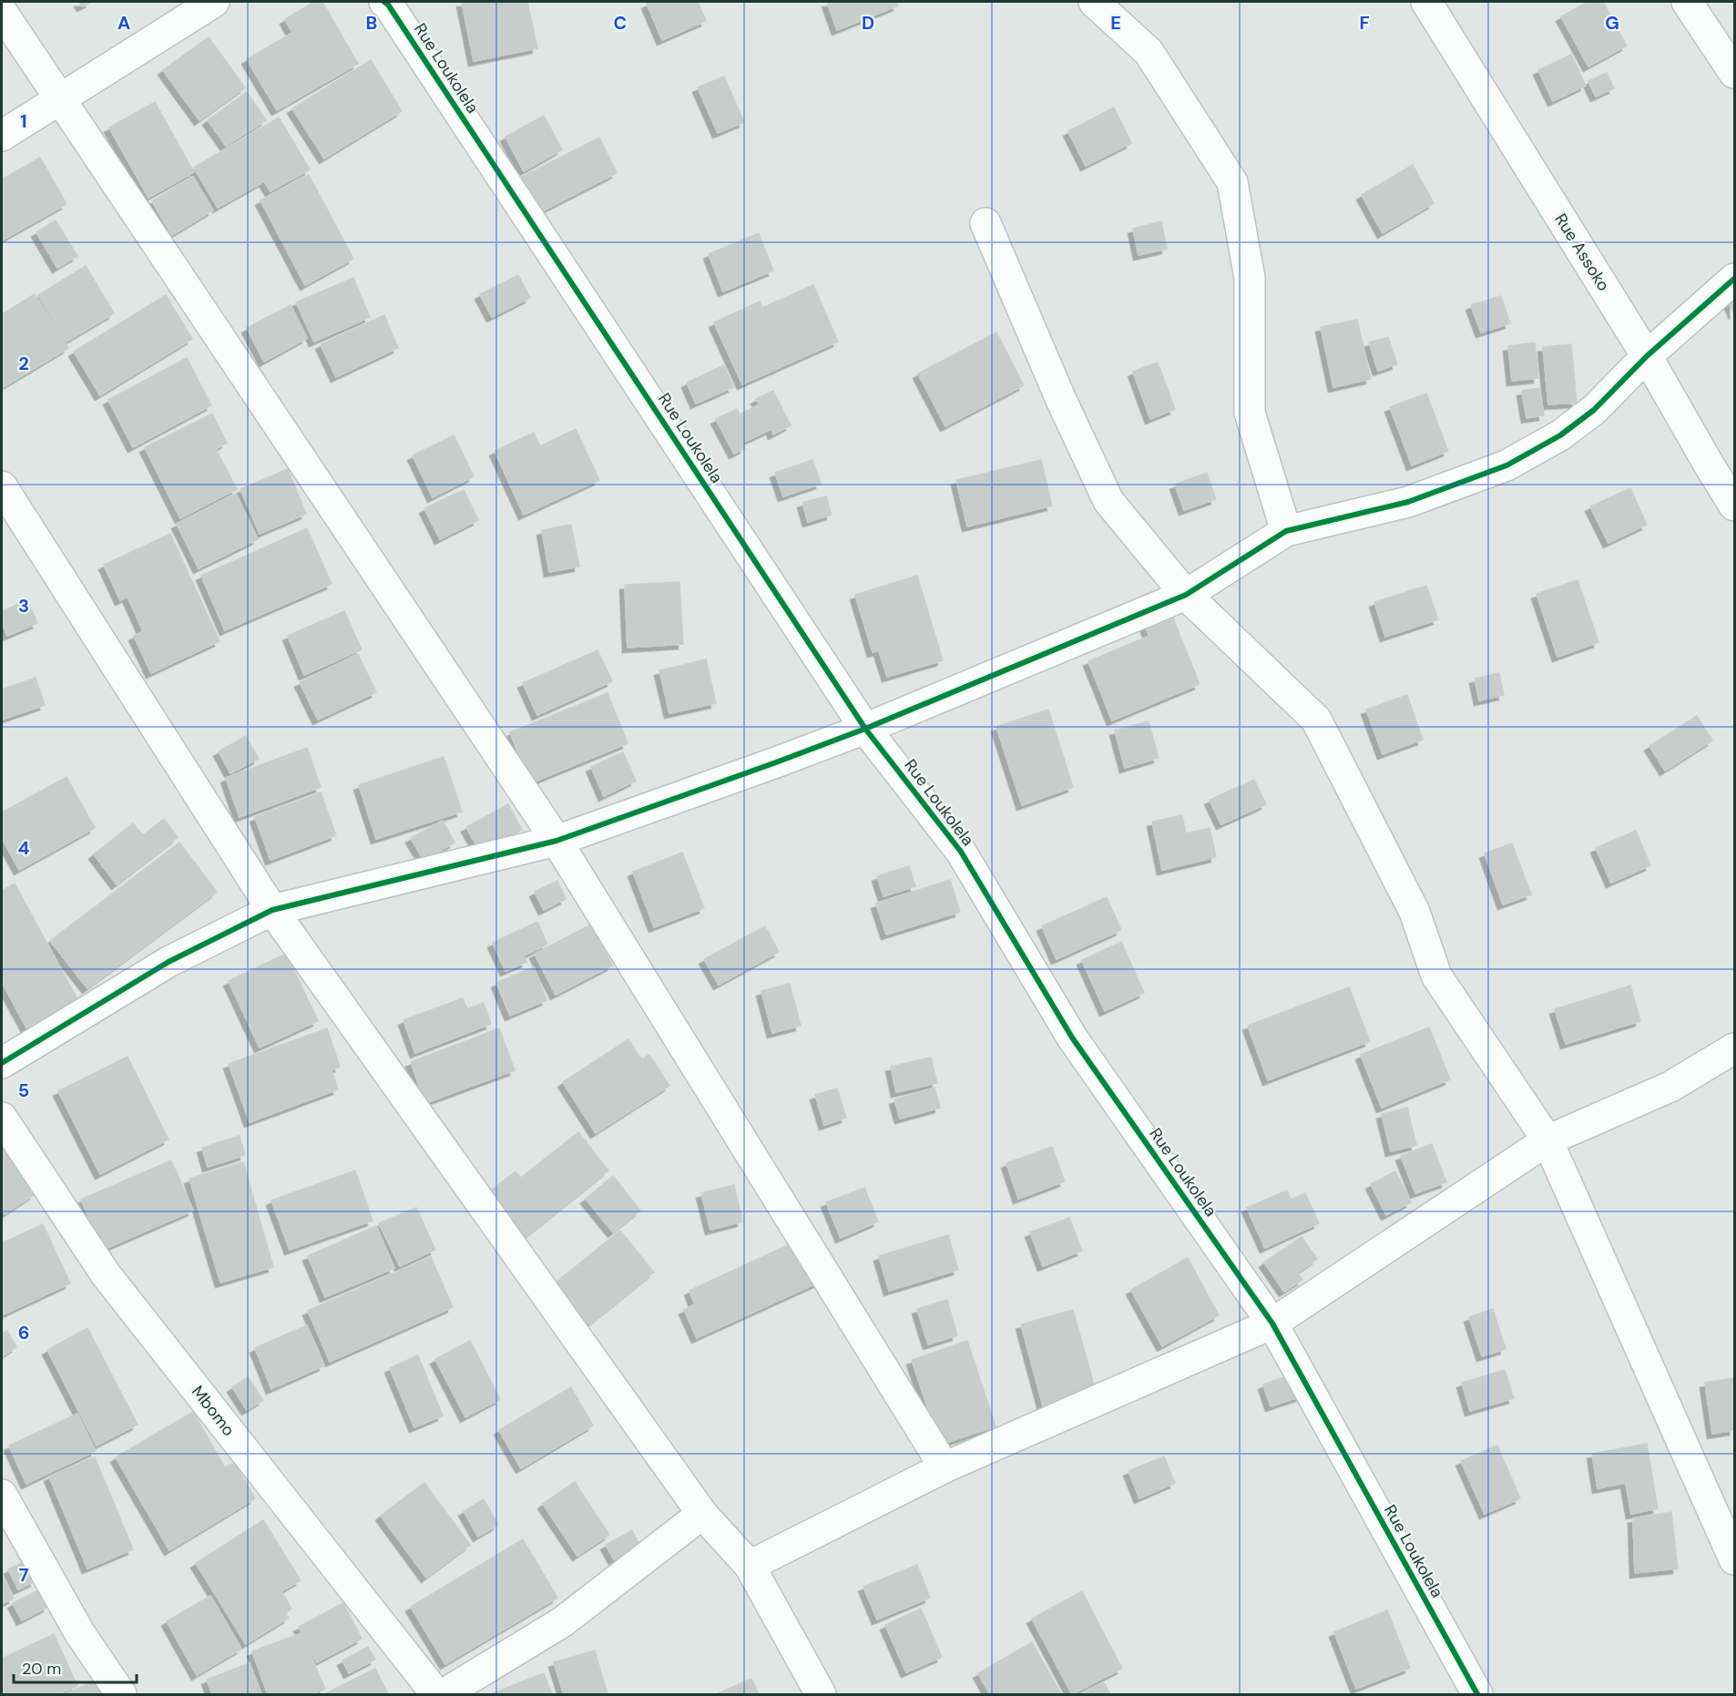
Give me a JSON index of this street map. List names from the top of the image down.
{
  "streets": {
    "street": ["Rue Loukolela", "Rue Assoko", "Mbomo"]
  },
  "scale_bar": "20 m",
  "grid": {
    "columns": [
      "A",
      "B",
      "C",
      "D",
      "E",
      "F",
      "G"
    ],
    "rows": [
      "1",
      "2",
      "3",
      "4",
      "5",
      "6",
      "7"
    ]
  }
}
